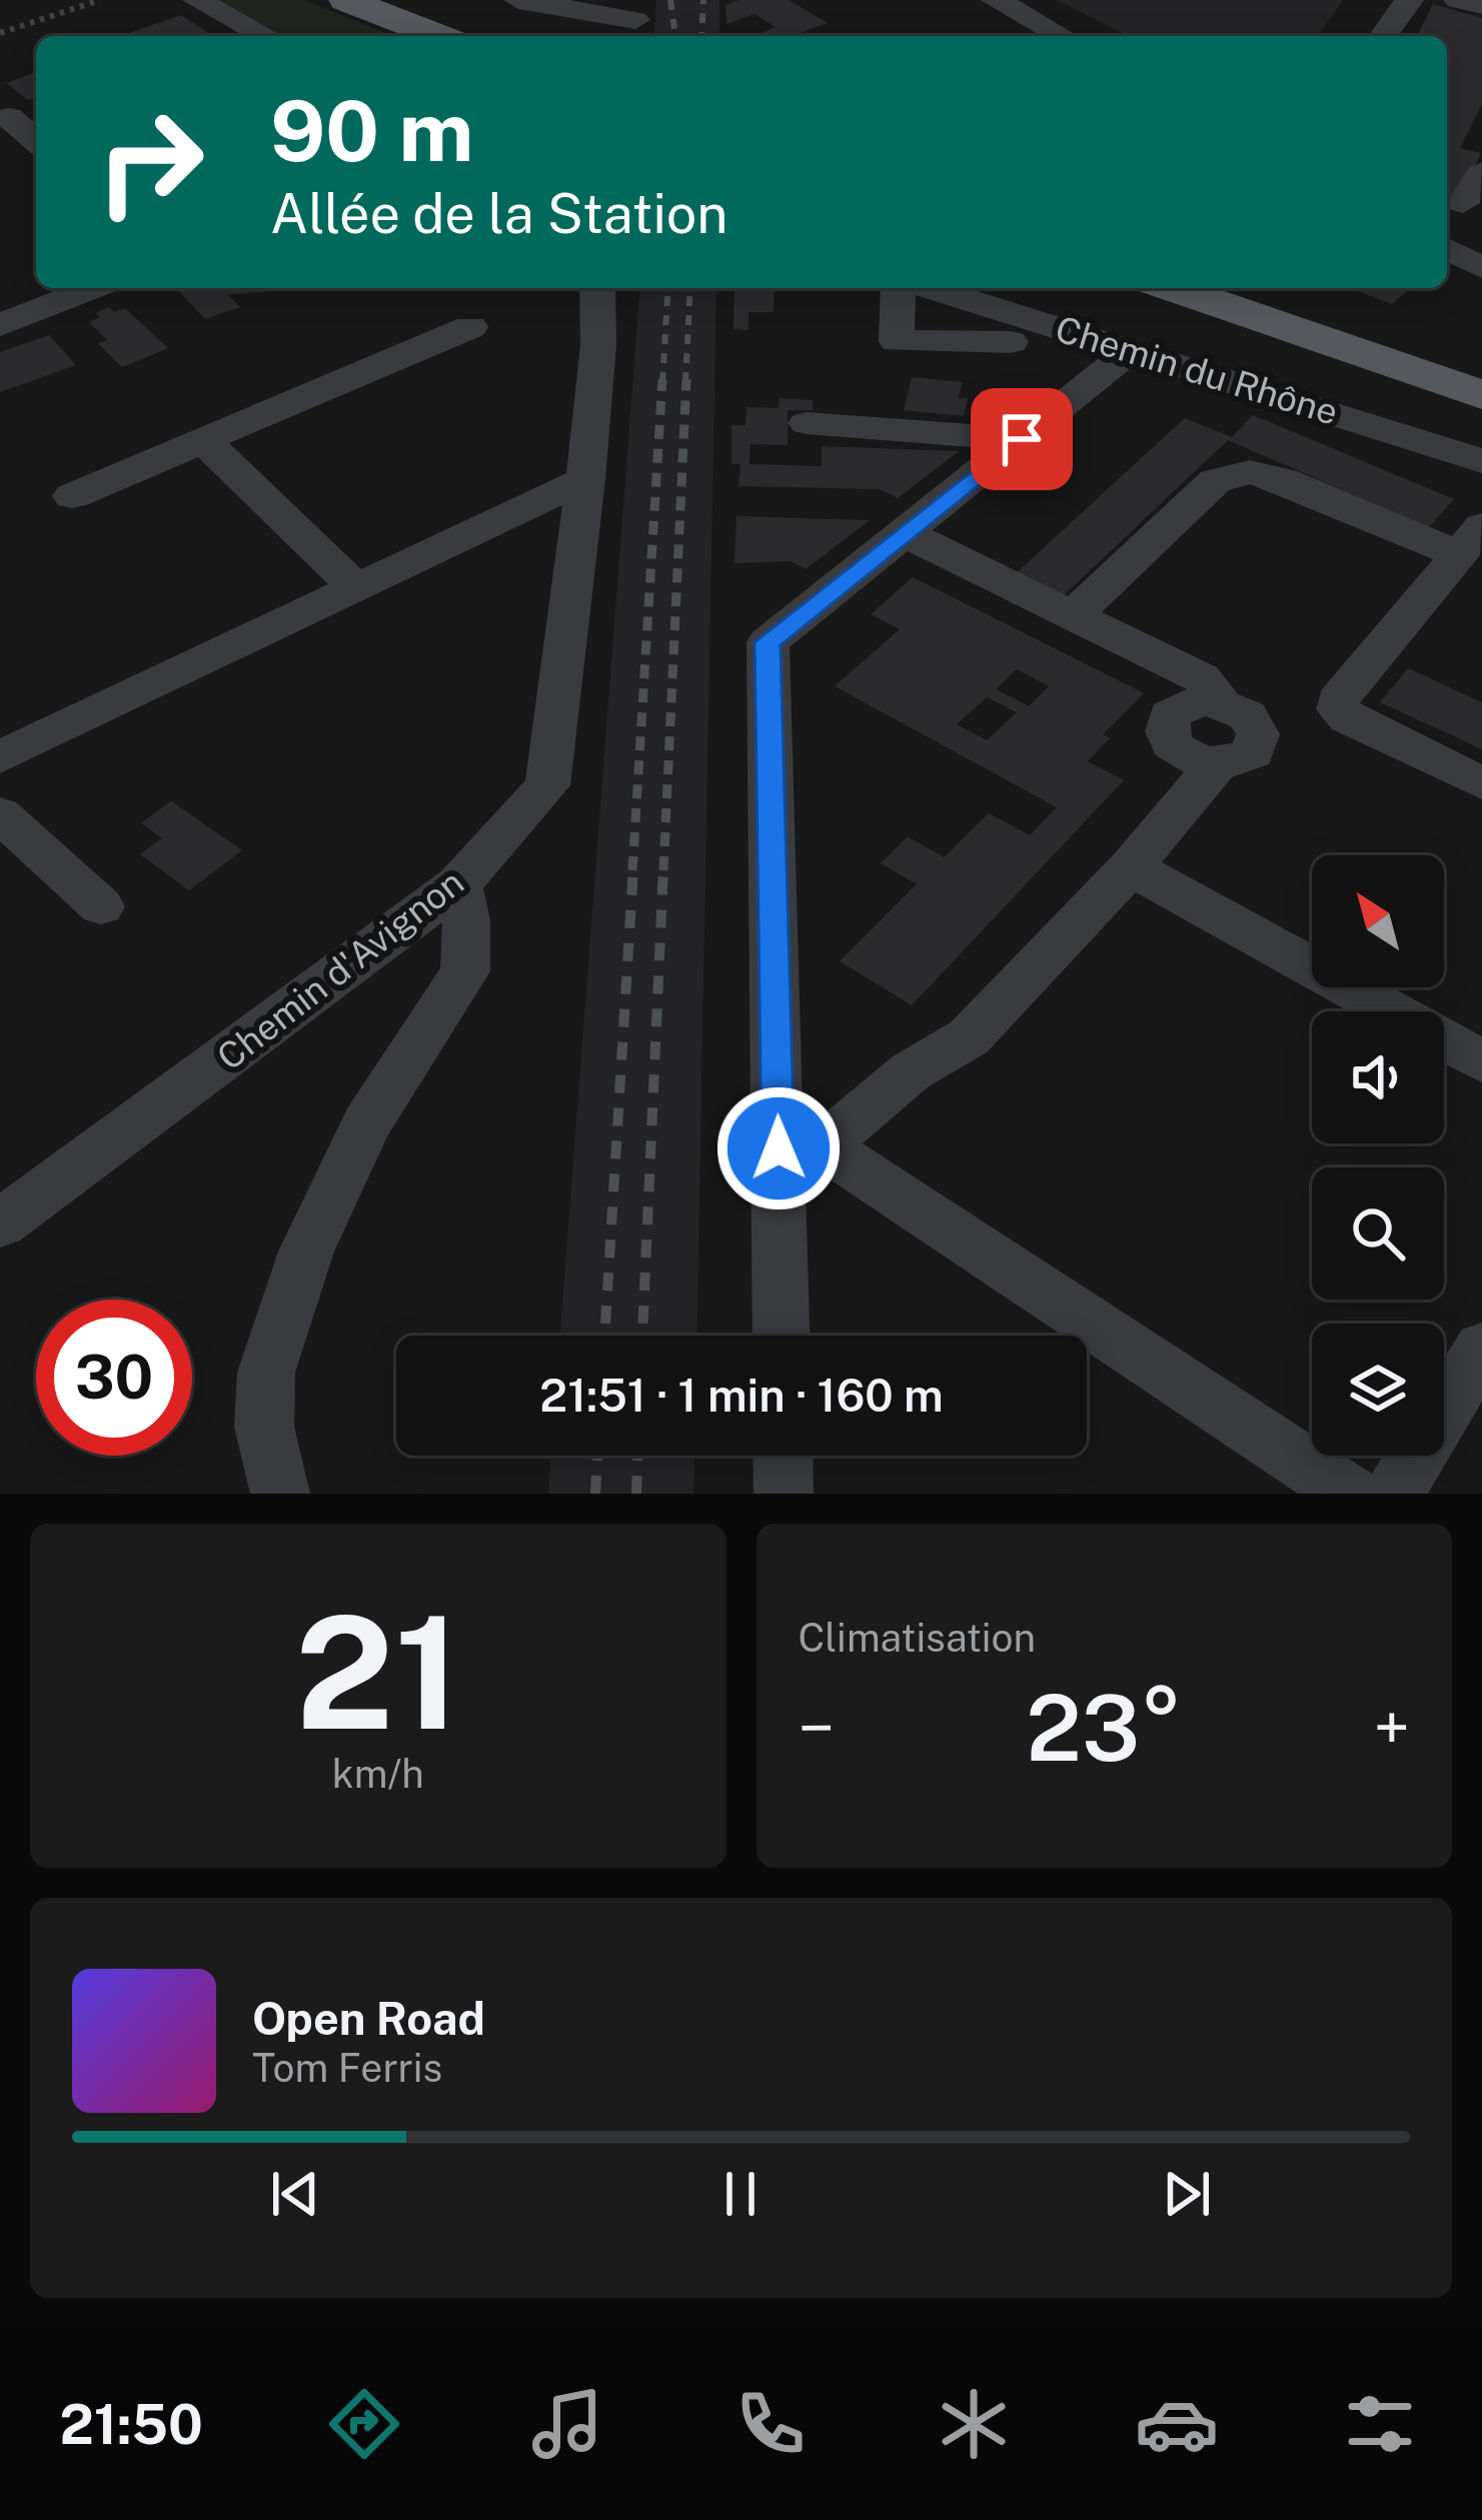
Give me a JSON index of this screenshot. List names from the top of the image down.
{
  "streets": {
    "street": ["Chemin du Rhône", "Chemin d'Avignon"]
  },
  "north": "top left",
  "page": {
    "turn": ["90 m", "Allée de la Station"],
    "limit": "30",
    "trip": "21:51 · 1 min · 160 m",
    "tile": [
      ["21", "km/h"],
      "Climatisation"
    ],
    "heat": ["−", "23°", "+"],
    "song": ["Open Road", "Tom Ferris"],
    "tabs": "21:50"
  }
}
